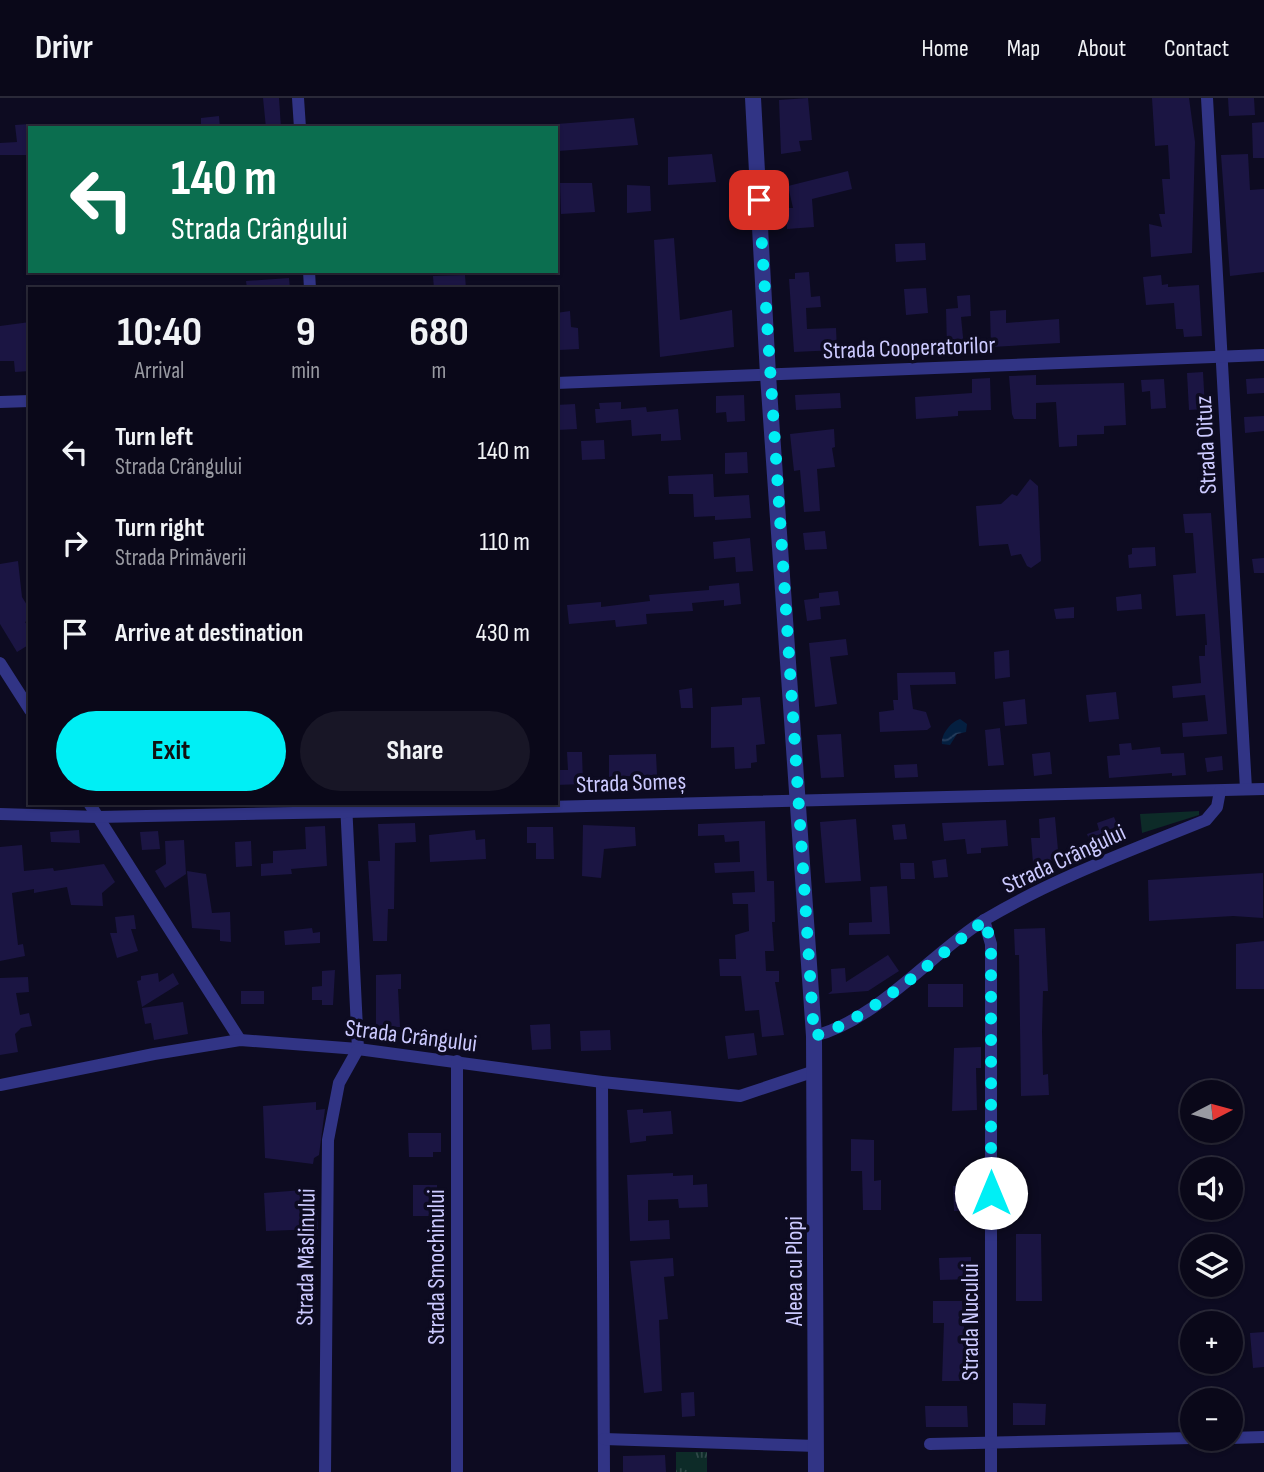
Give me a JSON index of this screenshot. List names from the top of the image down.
{
  "streets": {
    "street": [
      "Strada Cooperatorilor",
      "Strada Oituz",
      "Strada Someș",
      "Strada Crângului",
      "Strada Măslinului",
      "Strada Smochinului",
      "Aleea cu Plopi",
      "Strada Nucului"
    ]
  },
  "crossings": [
    ["Strada Cooperatorilor", "Strada Oituz"],
    ["Strada Cooperatorilor", "Aleea cu Plopi"],
    ["Strada Oituz", "Strada Someș"],
    ["Strada Someș", "Strada Crângului"],
    ["Strada Someș", "Aleea cu Plopi"],
    ["Strada Crângului", "Strada Măslinului"],
    ["Strada Crângului", "Strada Smochinului"],
    ["Strada Crângului", "Aleea cu Plopi"],
    ["Strada Crângului", "Strada Nucului"]
  ],
  "north": "right",
  "page": {
    "header": "Drivr",
    "nav": [
      "Home",
      "Map",
      "About",
      "Contact"
    ],
    "turn": ["140 m", "Strada Crângului"],
    "eta": [
      "10:40",
      "Arrival",
      "9",
      "min",
      "680",
      "m"
    ],
    "list": [
      {
        "name": "Turn left",
        "note": "Strada Crângului",
        "value": "140 m"
      },
      {
        "name": "Turn right",
        "note": "Strada Primăverii",
        "value": "110 m"
      },
      {
        "name": "Arrive at destination",
        "value": "430 m"
      }
    ],
    "buttons": ["Exit", "Share"],
    "map_buttons": ["+", "−"]
  }
}
